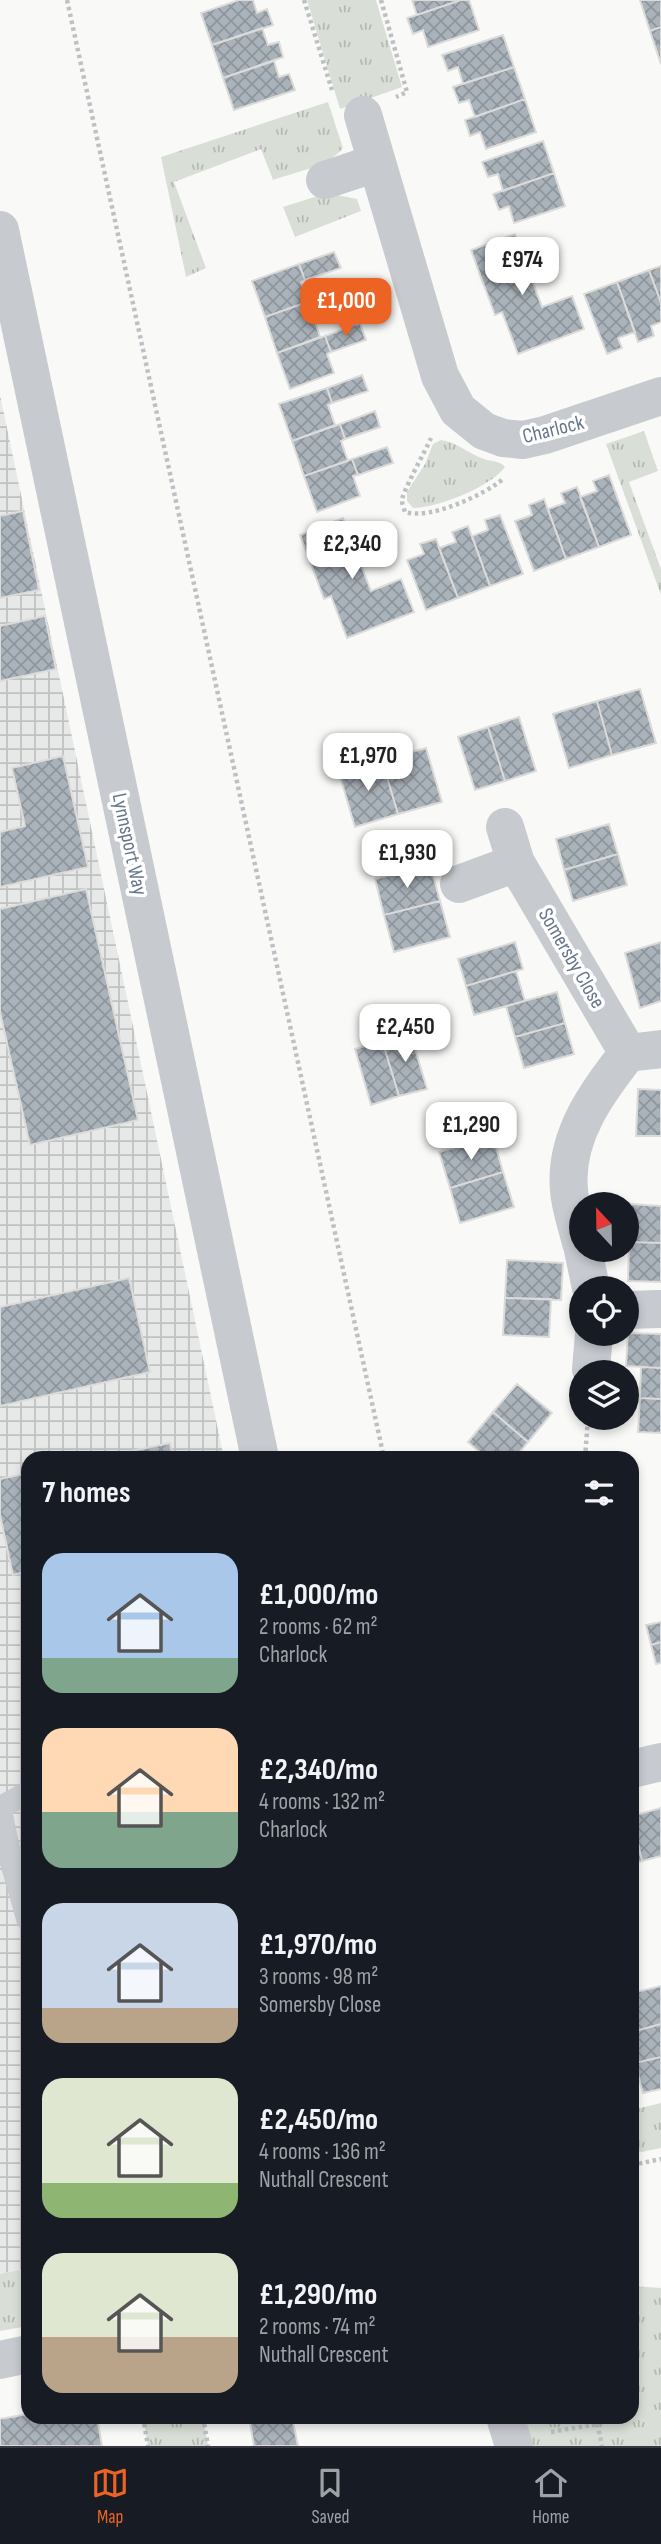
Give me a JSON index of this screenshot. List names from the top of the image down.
{
  "streets": {
    "street": ["Charlock", "Lynnsport Way", "Somersby Close"]
  },
  "north": "top",
  "page": {
    "price": [
      "£974",
      "£1,000",
      "£2,340",
      "£1,970",
      "£1,930",
      "£2,450",
      "£1,290"
    ],
    "heading": "7 homes",
    "list": [
      {
        "name": "£1,000/mo",
        "note": "2 rooms · 62 m² · Charlock"
      },
      {
        "name": "£2,340/mo",
        "note": "4 rooms · 132 m² · Charlock"
      },
      {
        "name": "£1,970/mo",
        "note": "3 rooms · 98 m² · Somersby Close"
      },
      {
        "name": "£2,450/mo",
        "note": "4 rooms · 136 m² · Nuthall Crescent"
      },
      {
        "name": "£1,290/mo",
        "note": "2 rooms · 74 m² · Nuthall Crescent"
      }
    ],
    "tabs": ["Map", "Saved", "Home"]
  }
}
